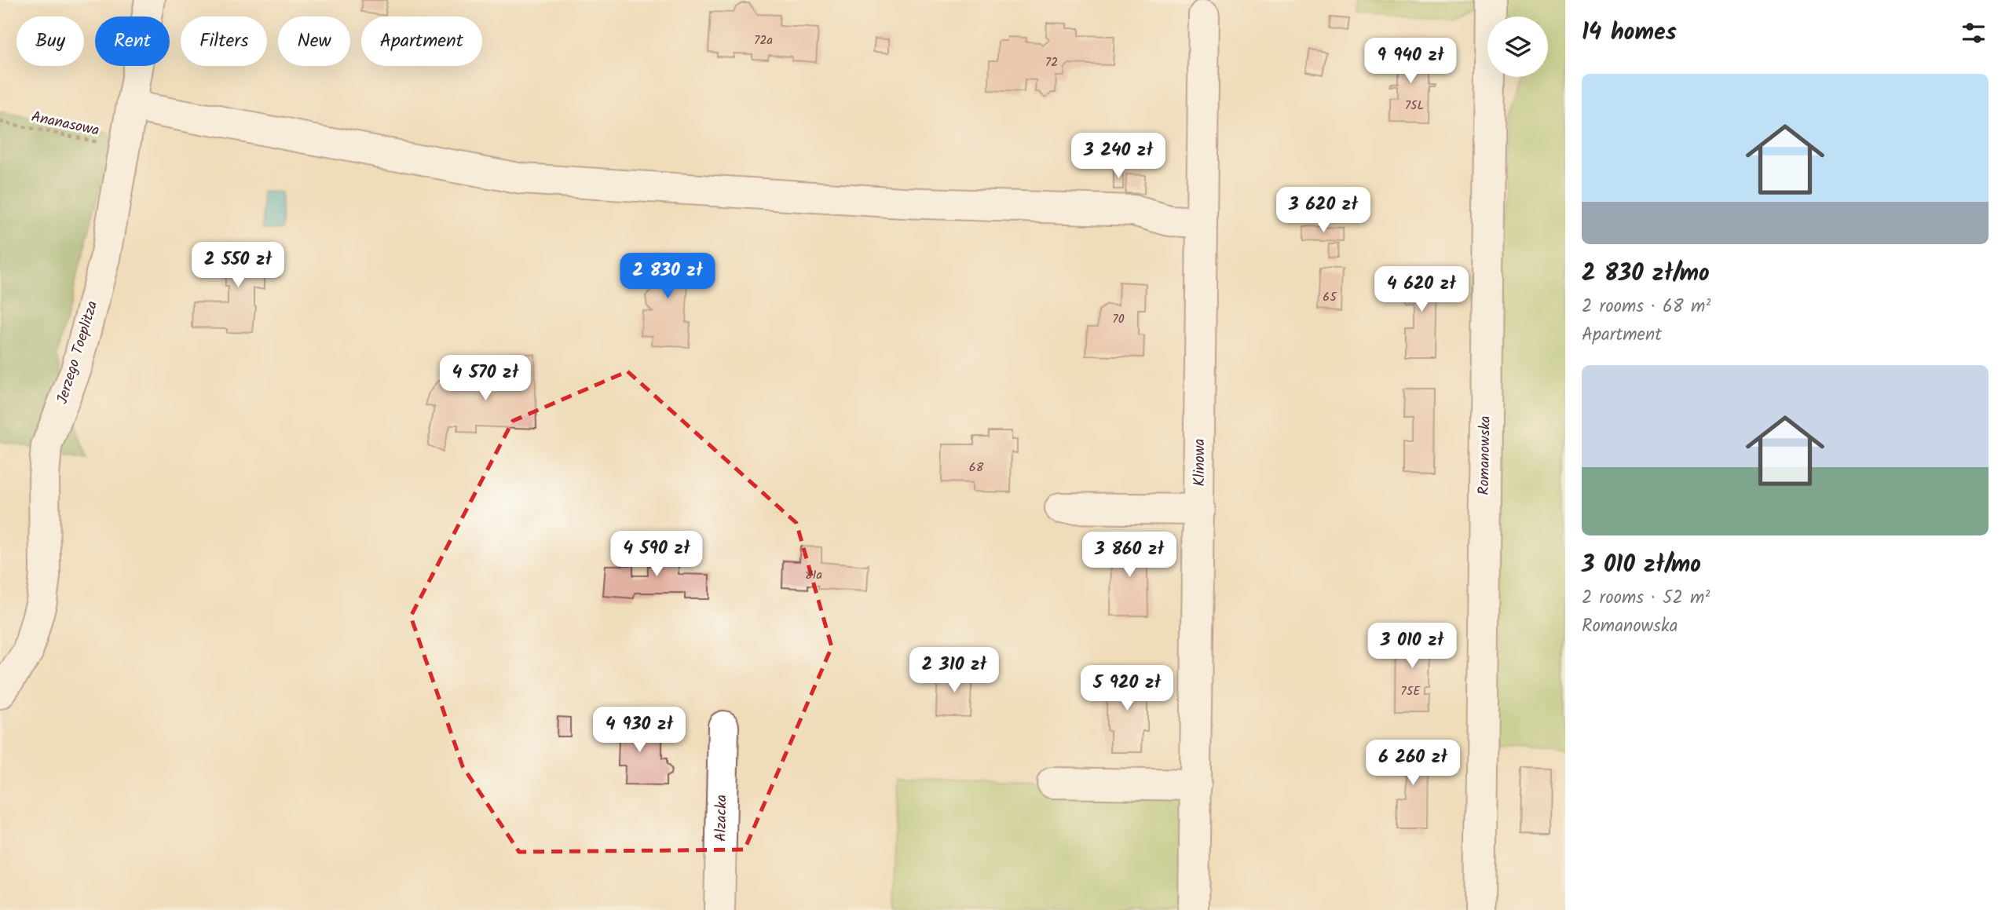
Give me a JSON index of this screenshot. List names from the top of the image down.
{
  "streets": {
    "street": [
      "Jerzego Toeplitza",
      "Romanowska",
      "Klinowa",
      "Alzacka"
    ],
    "path": ["Ananasowa"]
  },
  "crossings": [
    ["Ananasowa", "Jerzego Toeplitza"]
  ],
  "house_numbers": [
    "72a",
    "72",
    "75L",
    "65",
    "70",
    "68",
    "81a",
    "75E"
  ],
  "page": {
    "heading": "14 homes",
    "chip": [
      "Buy",
      "Rent",
      "Filters",
      "New",
      "Apartment"
    ],
    "price": [
      "9 940 zł",
      "3 240 zł",
      "3 620 zł",
      "2 550 zł",
      "2 830 zł",
      "4 620 zł",
      "4 570 zł",
      "4 590 zł",
      "3 860 zł",
      "3 010 zł",
      "2 310 zł",
      "5 920 zł",
      "4 930 zł",
      "6 260 zł"
    ],
    "list": [
      {
        "name": "2 830 zł/mo",
        "note": "2 rooms · 68 m² · Apartment"
      },
      {
        "name": "3 010 zł/mo",
        "note": "2 rooms · 52 m² · Romanowska"
      }
    ]
  }
}
